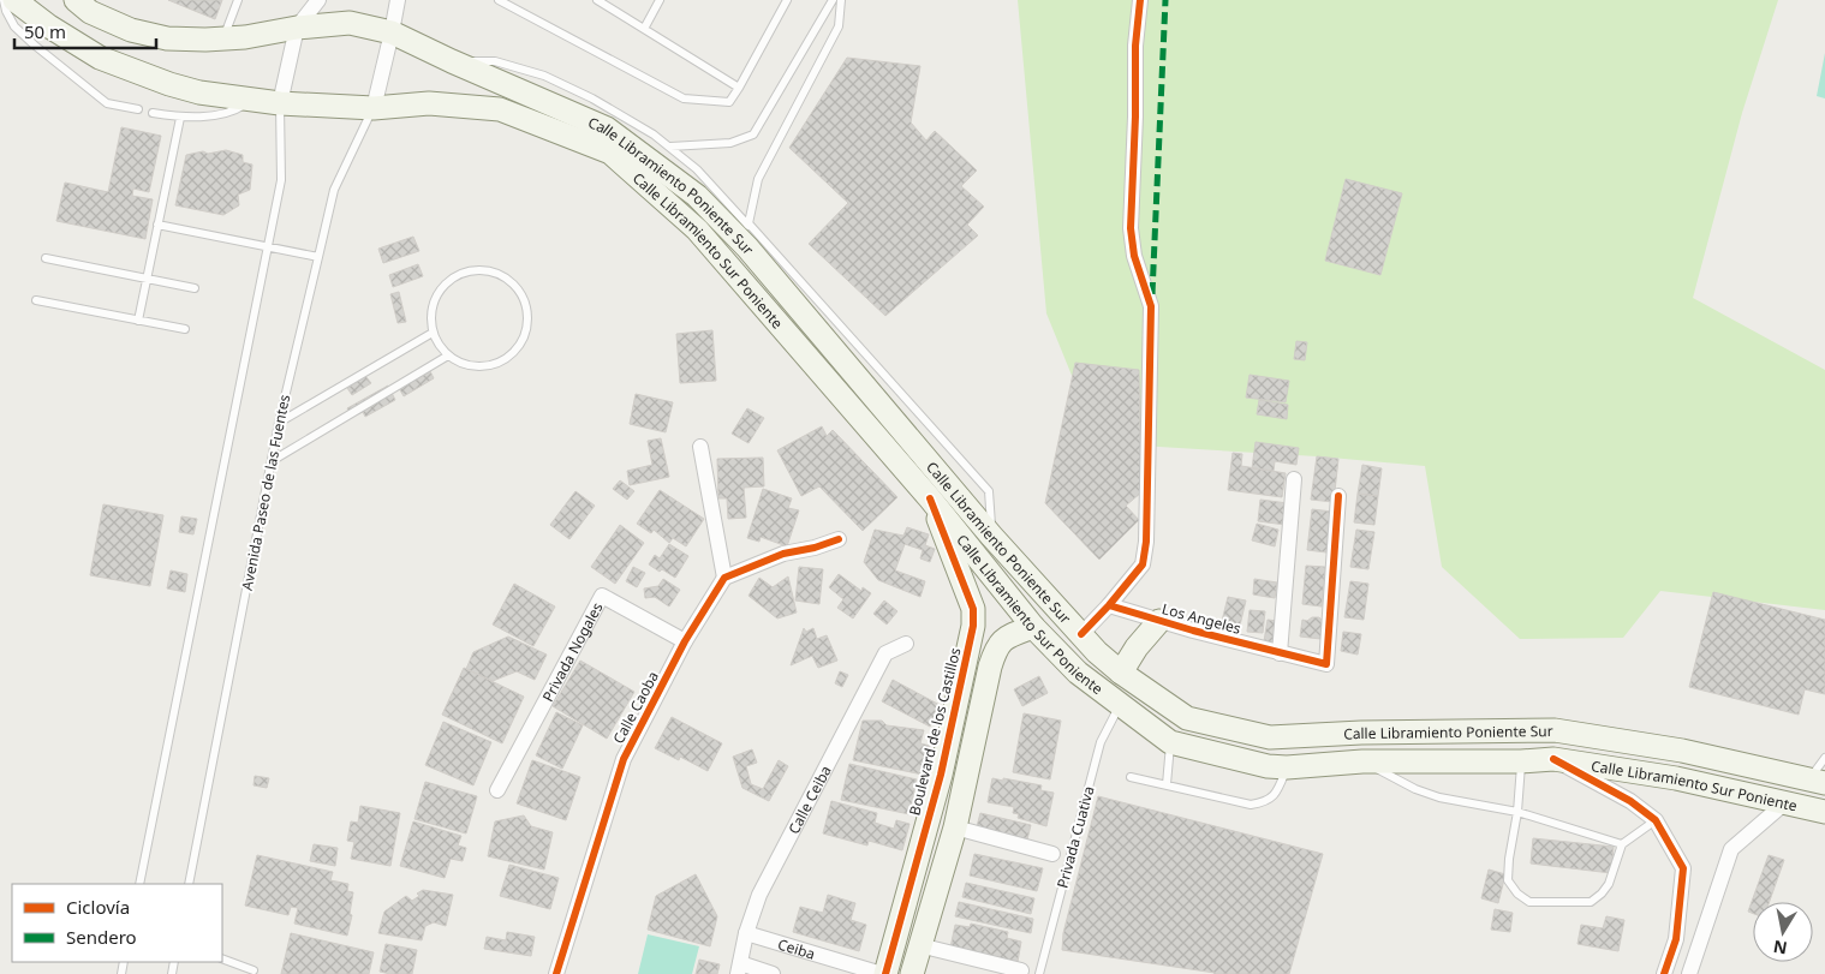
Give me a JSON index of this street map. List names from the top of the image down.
{
  "streets": {
    "main road": ["Calle Libramiento Poniente Sur", "Calle Libramiento Sur Poniente", "Boulevard de los Castillos"],
    "street": [
      "Los Angeles",
      "Privada Nogales",
      "Calle Caoba",
      "Calle Ceiba",
      "Ceiba"
    ],
    "lane": ["Avenida Paseo de las Fuentes", "Privada Cuativa"]
  },
  "crossings": [
    ["Calle Libramiento Sur Poniente", "Avenida Paseo de las Fuentes"],
    ["Calle Libramiento Sur Poniente", "Boulevard de los Castillos"],
    ["Calle Libramiento Sur Poniente", "Privada Cuativa"],
    ["Privada Nogales", "Calle Caoba"],
    ["Boulevard de los Castillos", "Ceiba"],
    ["Calle Ceiba", "Ceiba"]
  ],
  "legend": ["Ciclovía", "Sendero"],
  "scale_bar": "50 m",
  "north": "bottom"
}
